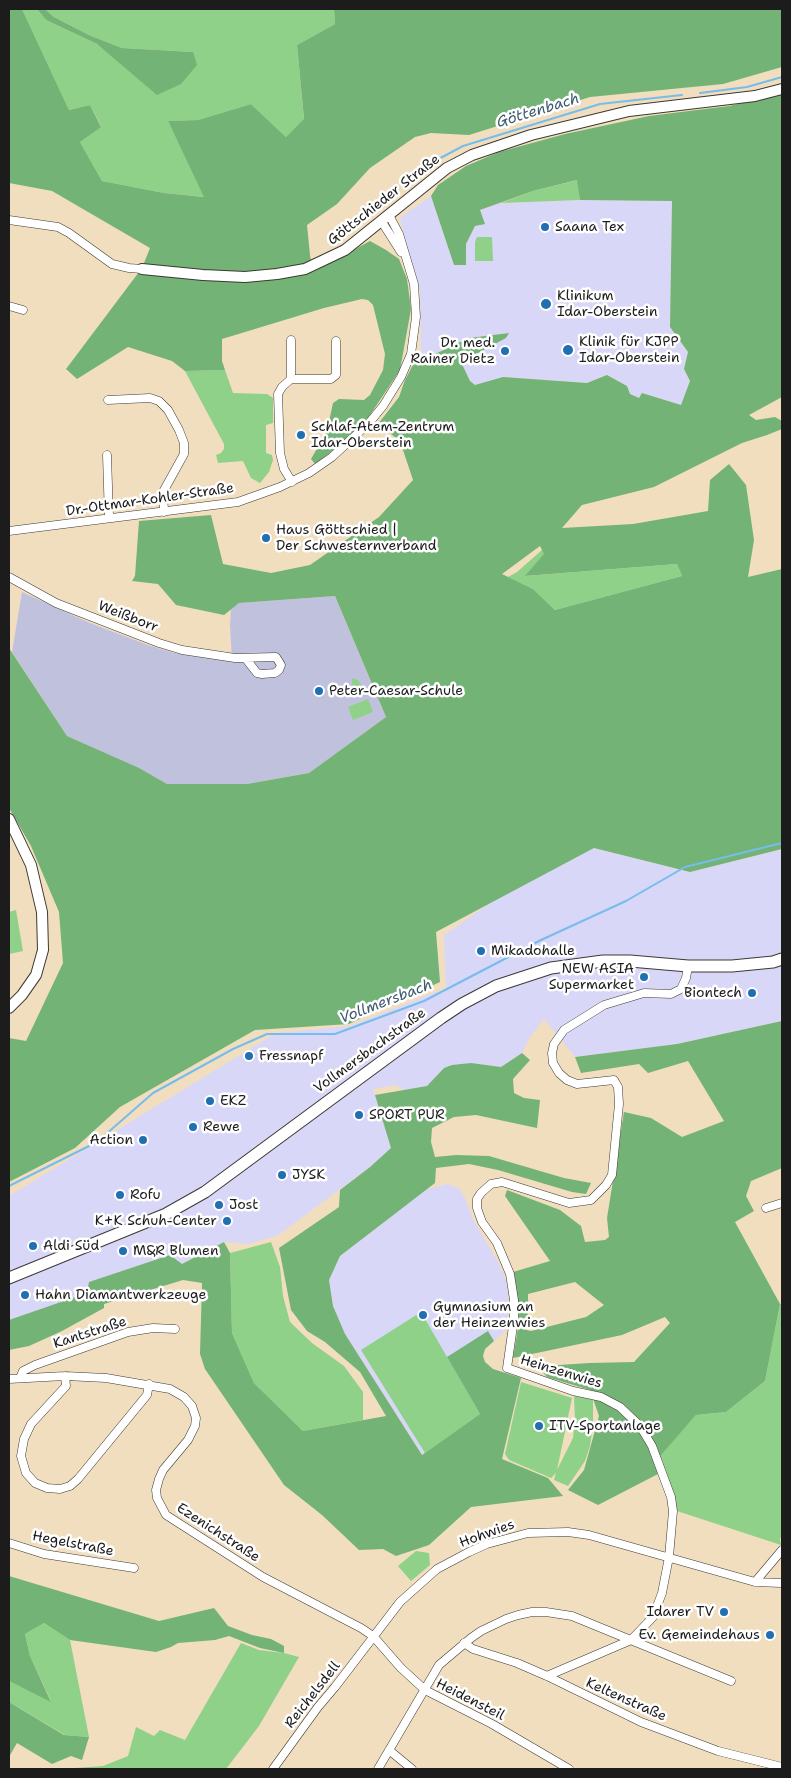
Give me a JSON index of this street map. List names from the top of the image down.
{
  "streets": {
    "main road": ["Vollmersbachstraße"],
    "street": [
      "Göttschieder Straße",
      "Dr.-Ottmar-Kohler-Straße",
      "Weißborr",
      "Kantstraße",
      "Heinzenwies",
      "Ezenichstraße",
      "Hohwies",
      "Hegelstraße",
      "Reichelsdell",
      "Heidensteil",
      "Keltenstraße"
    ]
  },
  "crossings": [
    ["Göttschieder Straße", "Dr.-Ottmar-Kohler-Straße"],
    ["Vollmersbachstraße", "Heinzenwies"],
    ["Kantstraße", "Ezenichstraße"],
    ["Heinzenwies", "Hohwies"],
    ["Ezenichstraße", "Hohwies"],
    ["Ezenichstraße", "Reichelsdell"],
    ["Ezenichstraße", "Heidensteil"],
    ["Hohwies", "Reichelsdell"],
    ["Hohwies", "Heidensteil"],
    ["Reichelsdell", "Heidensteil"]
  ],
  "water": ["Göttenbach", "Vollmersbach"],
  "places": [
    "Saana Tex",
    "Klinikum Idar-Oberstein",
    "Klinik für KJPP Idar-Oberstein",
    "Dr. med. Rainer Dietz",
    "Schlaf-Atem-Zentrum Idar-Oberstein",
    "Haus Göttschied | Der Schwesternverband",
    "Peter-Caesar-Schule",
    "Mikadohalle",
    "NEW ASIA Supermarket",
    "Biontech",
    "Fressnapf",
    "EKZ",
    "SPORT PUR",
    "Rewe",
    "Action",
    "JYSK",
    "Rofu",
    "Jost",
    "K+K Schuh-Center",
    "Aldi Süd",
    "M&R Blumen",
    "Hahn Diamantwerkzeuge",
    "Gymnasium an der Heinzenwies",
    "ITV-Sportanlage",
    "Idarer TV",
    "Ev. Gemeindehaus"
  ]
}
